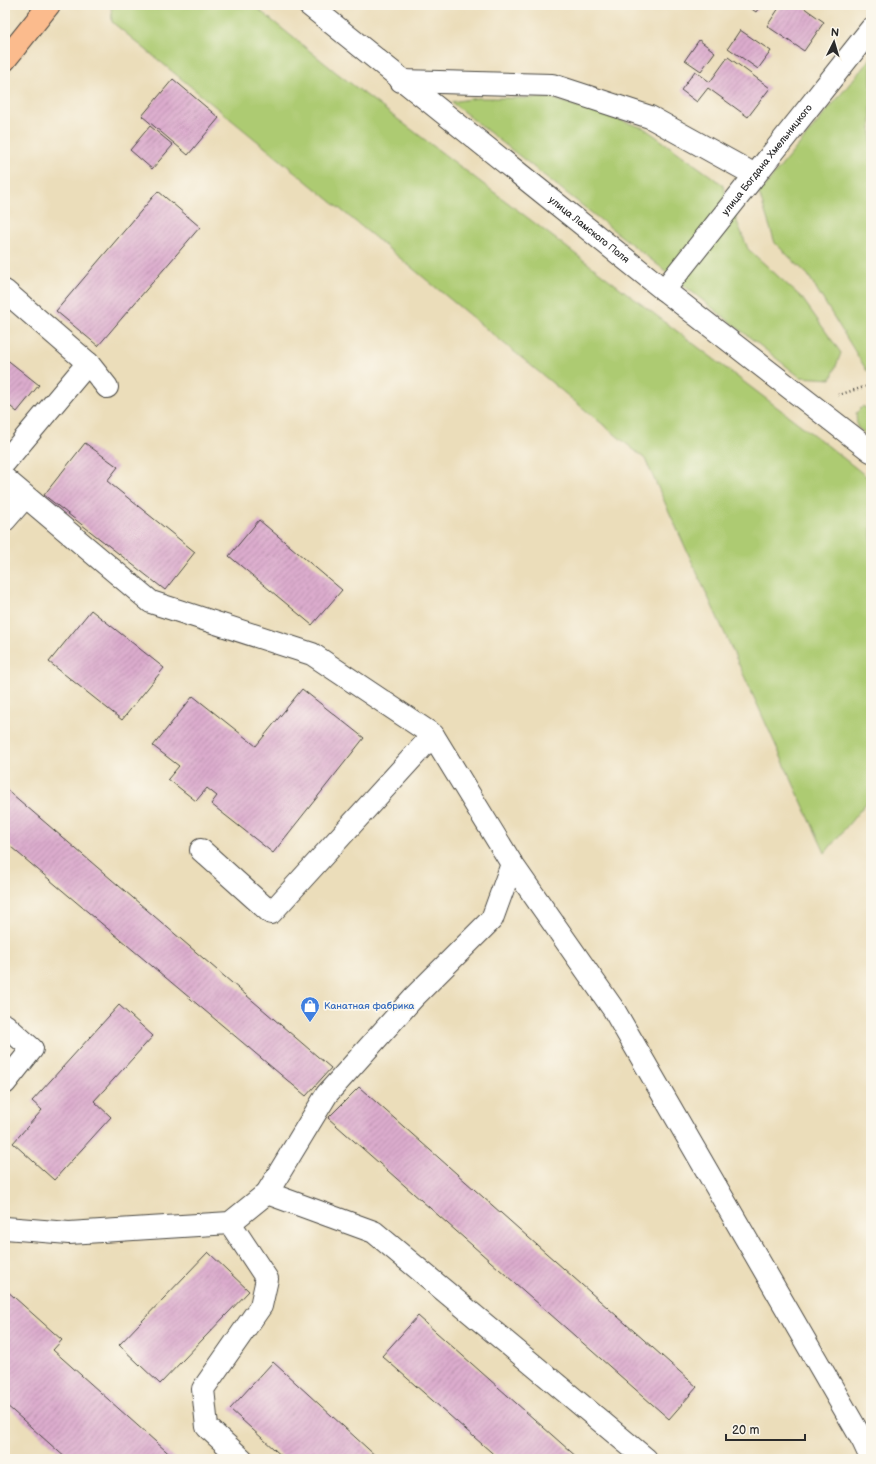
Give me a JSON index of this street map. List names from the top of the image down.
{
  "streets": {
    "street": ["улица Богдана Хмельницкого", "улица Ламского Поля"]
  },
  "crossings": [
    ["улица Богдана Хмельницкого", "улица Ламского Поля"]
  ],
  "places": {
    "shop": ["Канатная фабрика"]
  },
  "scale_bar": "20 m",
  "north": "top"
}
